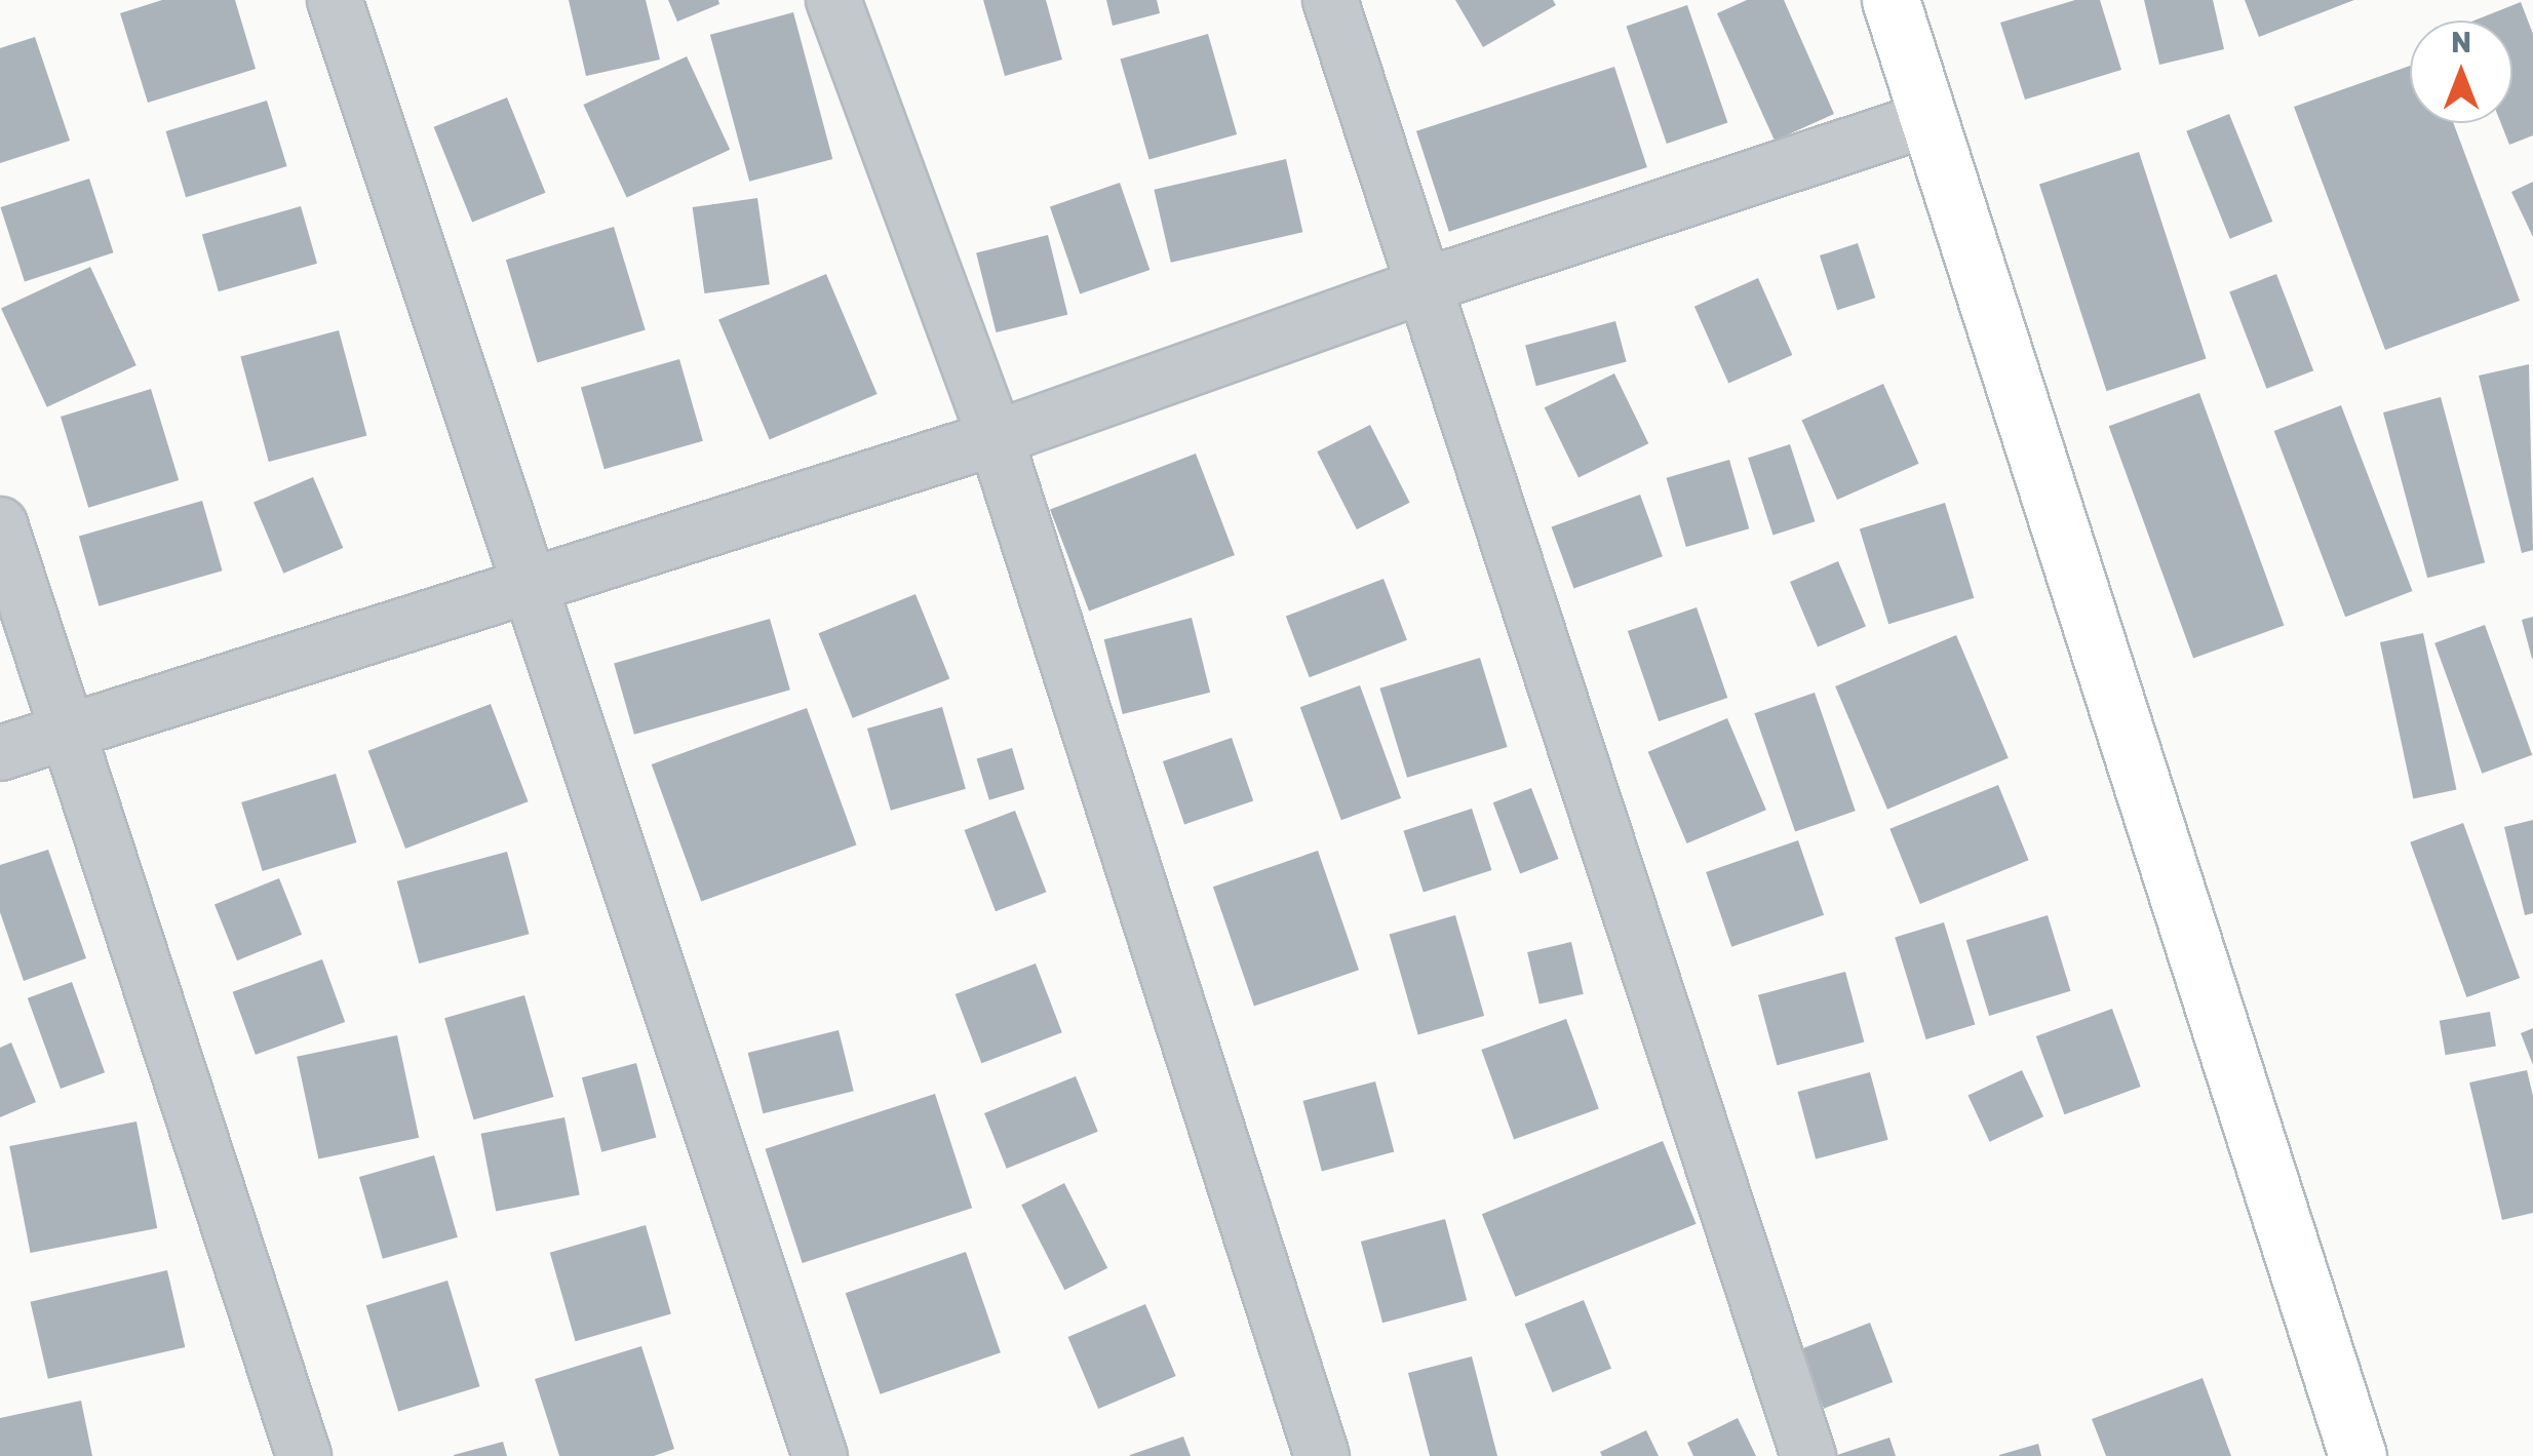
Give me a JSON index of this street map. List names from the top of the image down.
{
  "north": "top"
}
